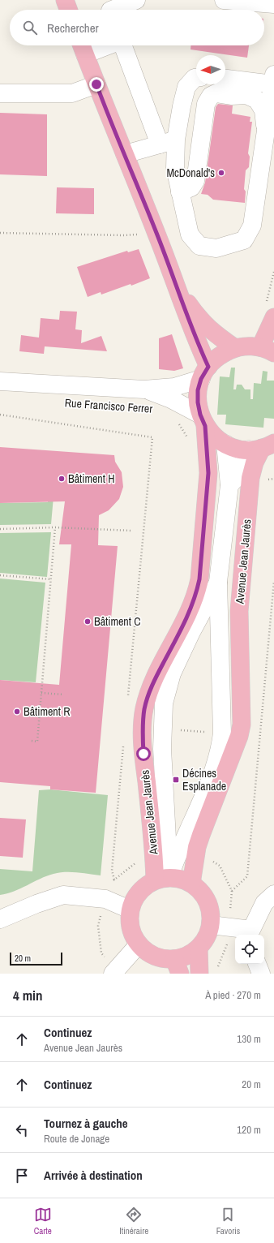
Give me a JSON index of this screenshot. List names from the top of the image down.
{
  "streets": {
    "main road": ["Avenue Jean Jaurès"],
    "street": ["Rue Francisco Ferrer"]
  },
  "crossings": [
    ["Rue Francisco Ferrer", "Avenue Jean Jaurès"]
  ],
  "places": {
    "other": [
      "McDonald's",
      "Bâtiment H",
      "Bâtiment C",
      "Bâtiment R"
    ],
    "transit": ["Décines Esplanade"]
  },
  "scale_bar": "20 m",
  "north": "left",
  "page": {
    "search": "Rechercher",
    "scale": "20 m",
    "heading": ["4 min", "À pied · 270 m"],
    "list": [
      ["Continuez", "Avenue Jean Jaurès", "130 m"],
      ["Continuez", "20 m"],
      ["Tournez à gauche", "Route de Jonage", "120 m"],
      "Arrivée à destination"
    ],
    "nav": ["Carte", "Itinéraire", "Favoris"]
  }
}
